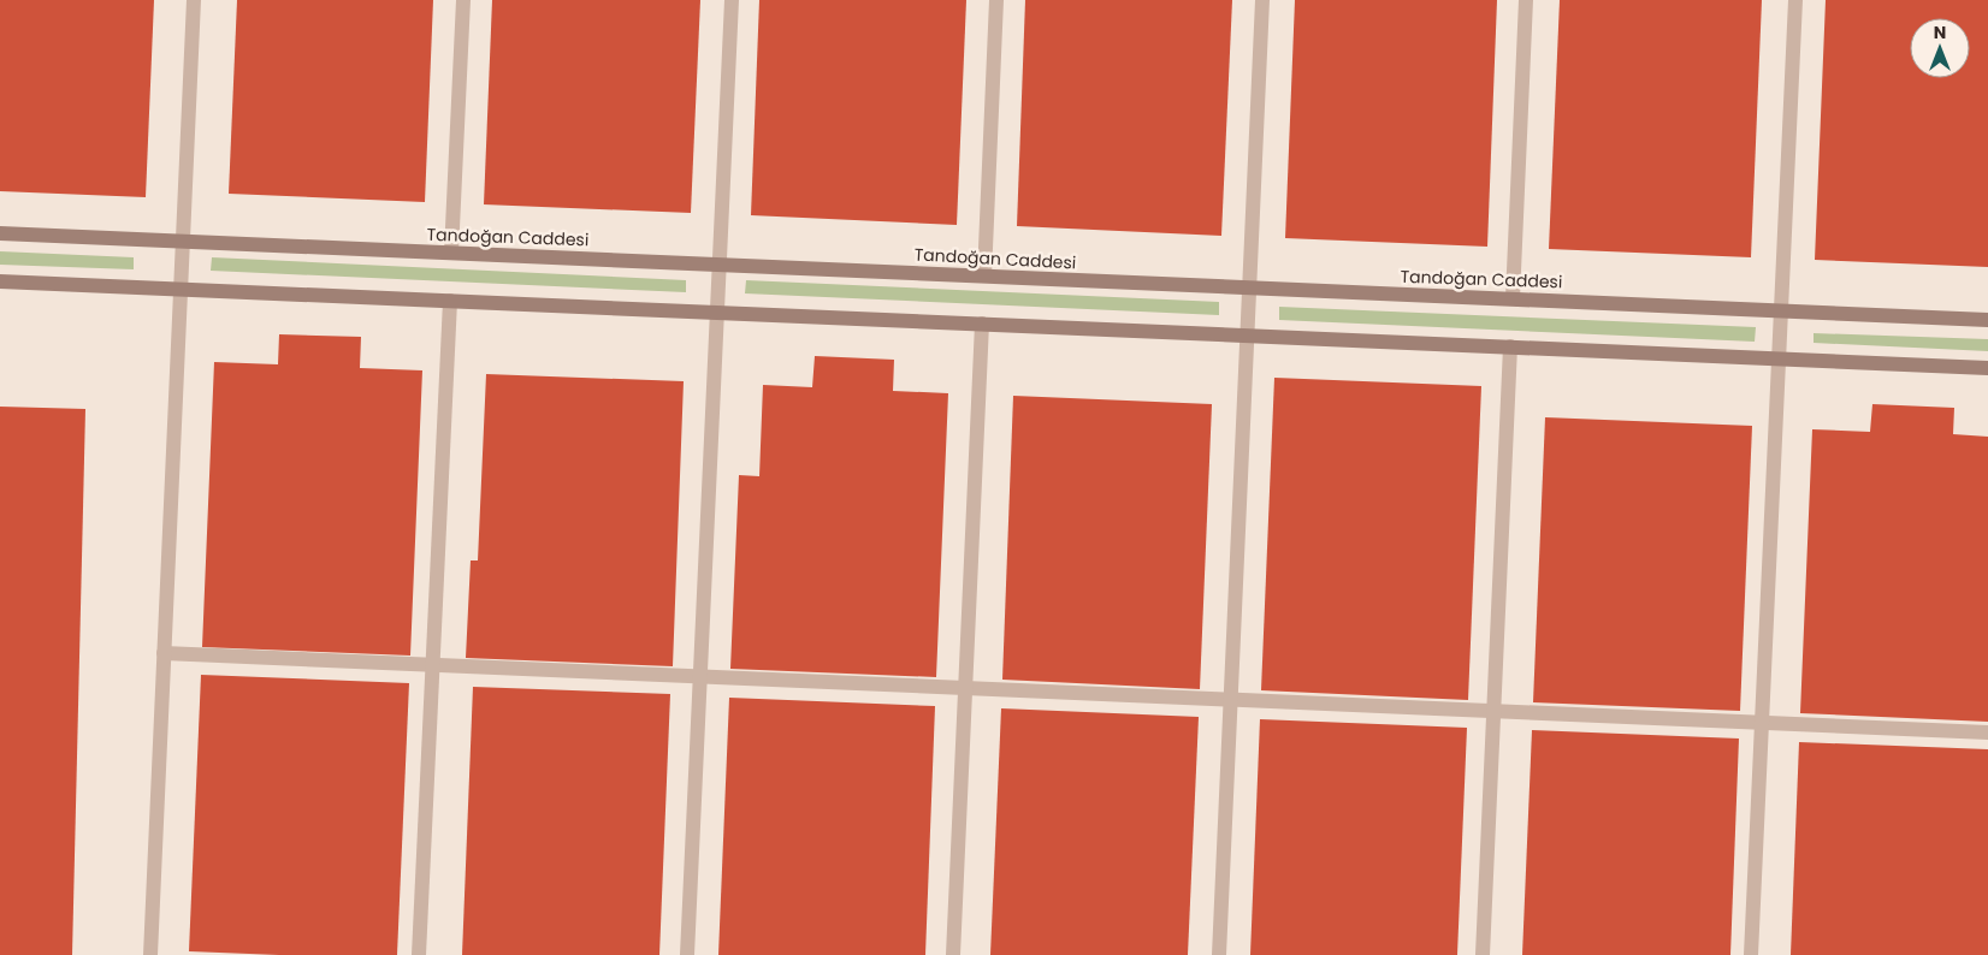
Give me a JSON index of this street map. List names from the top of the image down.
{
  "streets": {
    "street": ["Tandoğan Caddesi"]
  },
  "north": "top"
}
